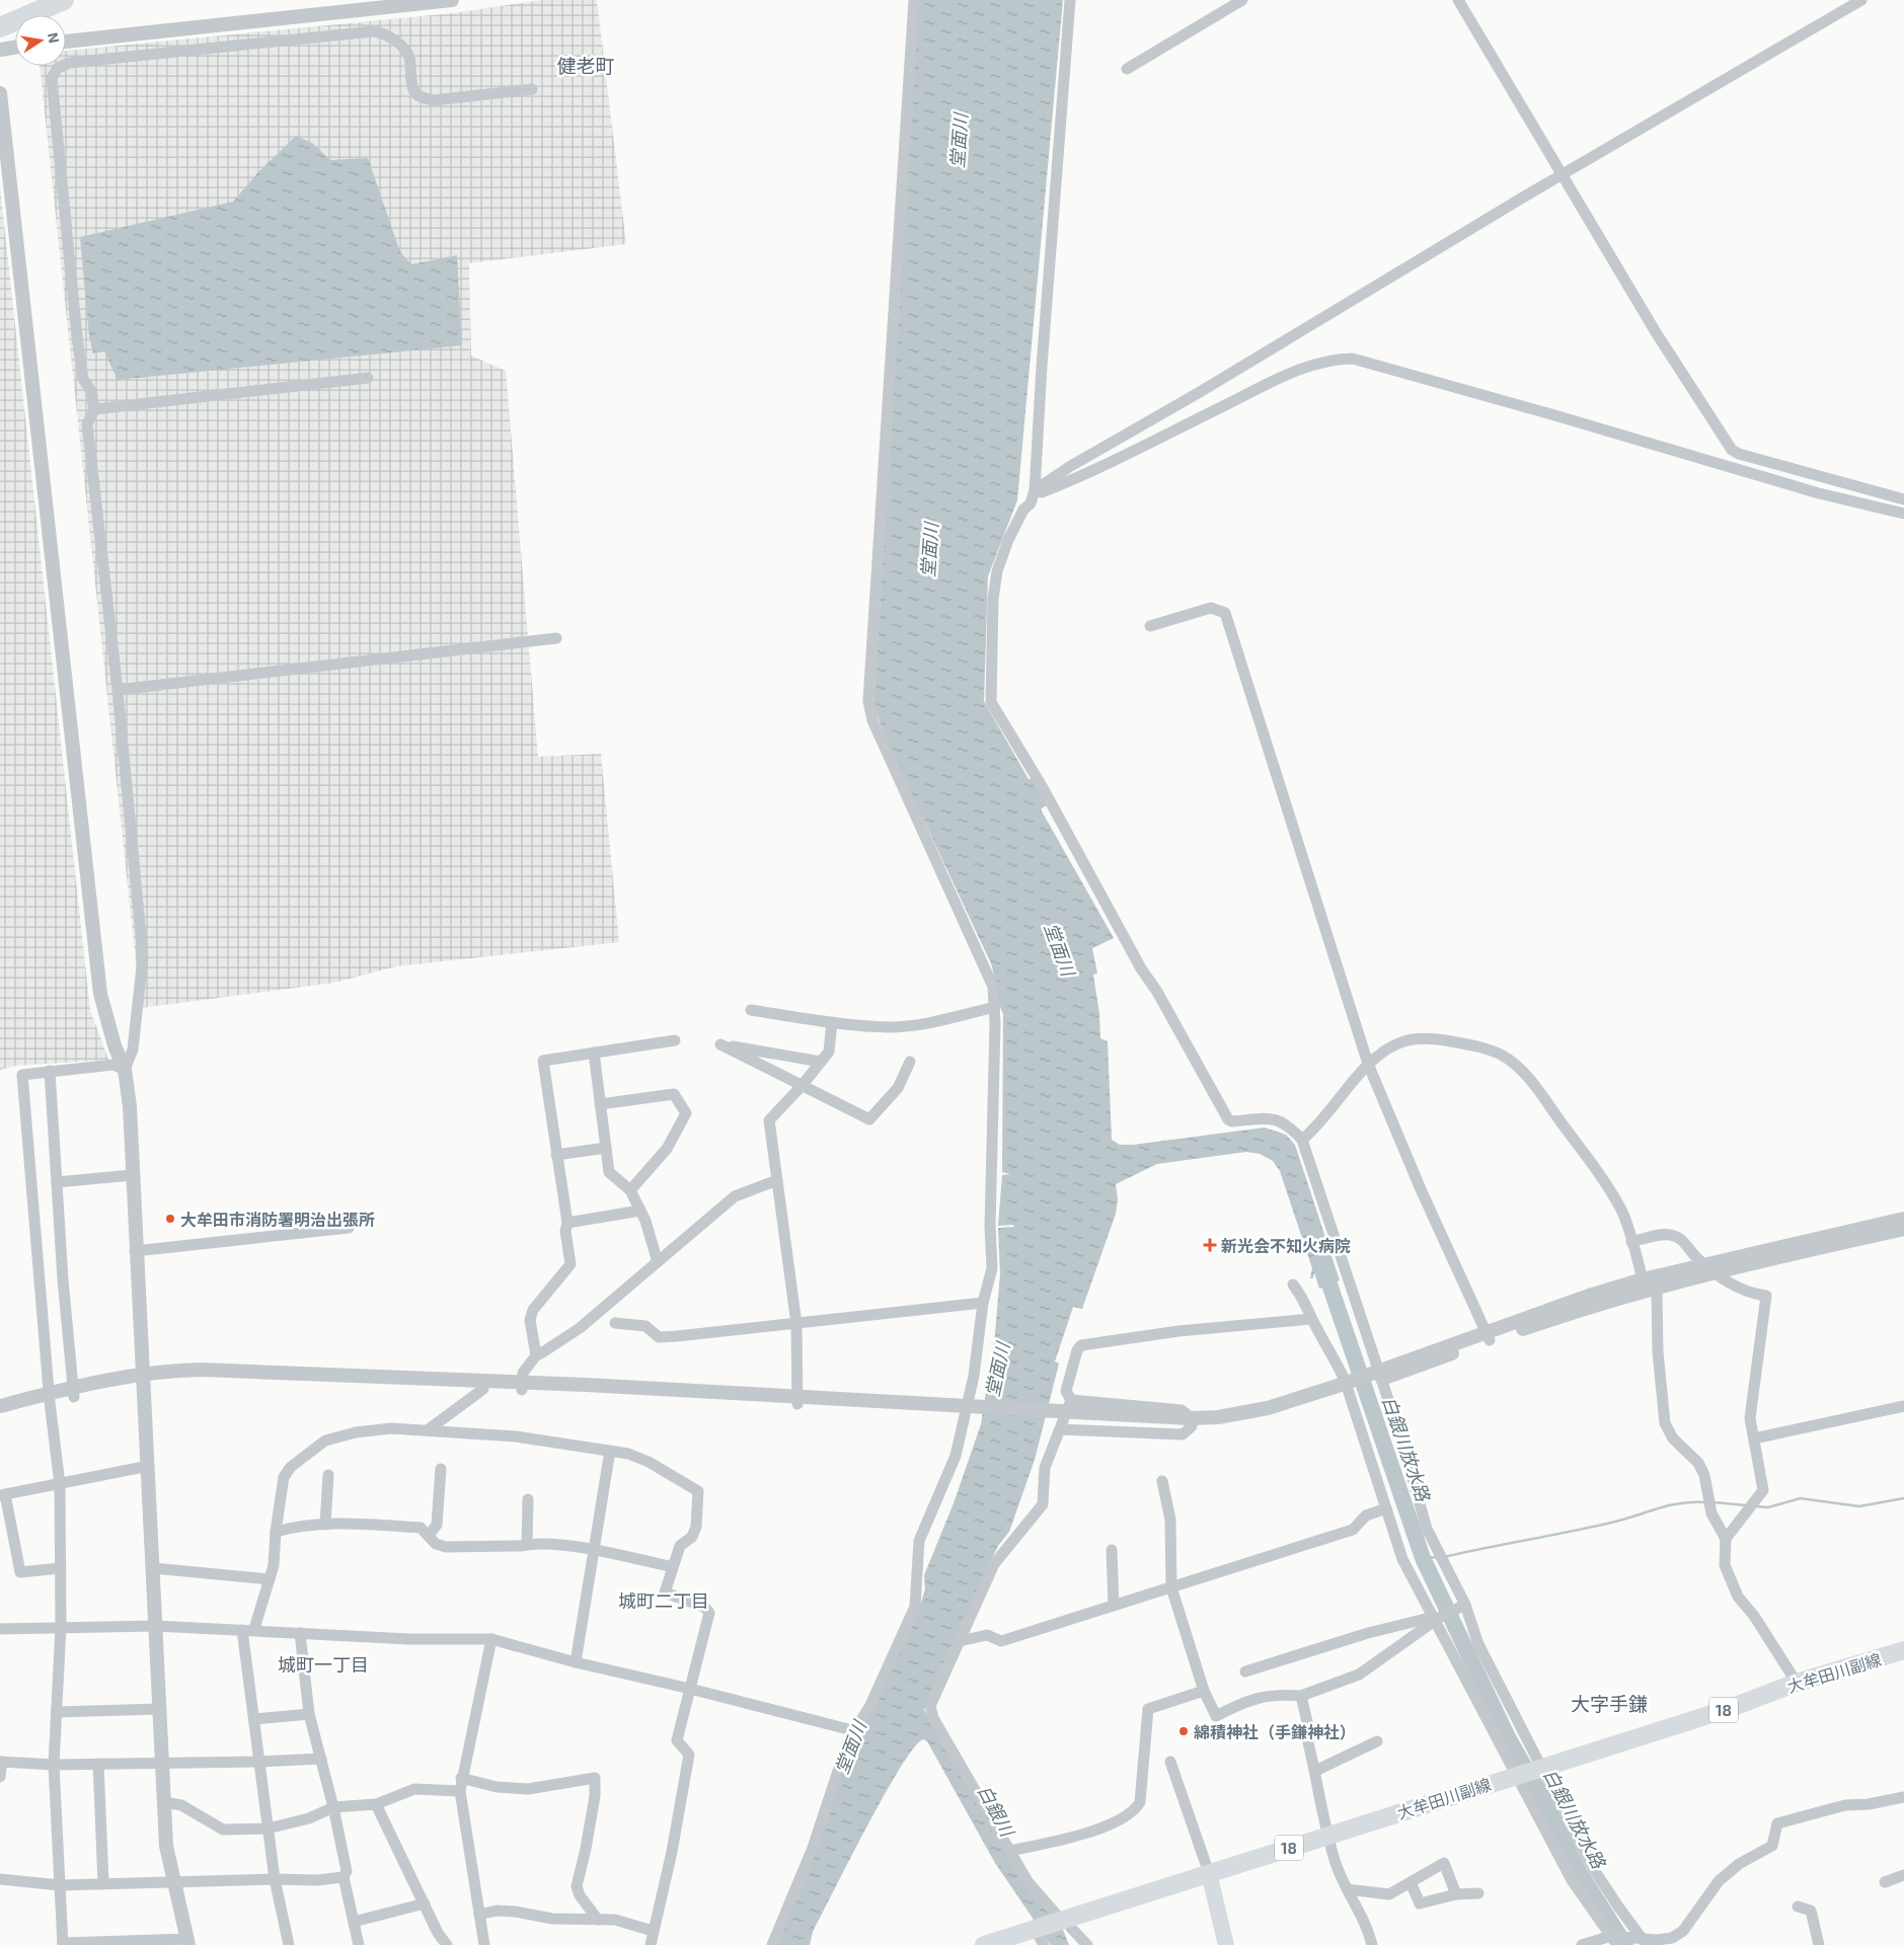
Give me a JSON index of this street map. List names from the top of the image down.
{
  "streets": {
    "main road": ["大牟田川副線", "18"]
  },
  "districts": [
    "健老町",
    "城町二丁目",
    "城町一丁目",
    "大字手鎌"
  ],
  "water": ["堂面川", "白銀川放水路", "白銀川"],
  "places": {
    "other": ["大牟田市消防署明治出張所", "綿積神社（手鎌神社）"],
    "health": ["新光会不知火病院"]
  },
  "north": "right"
}
